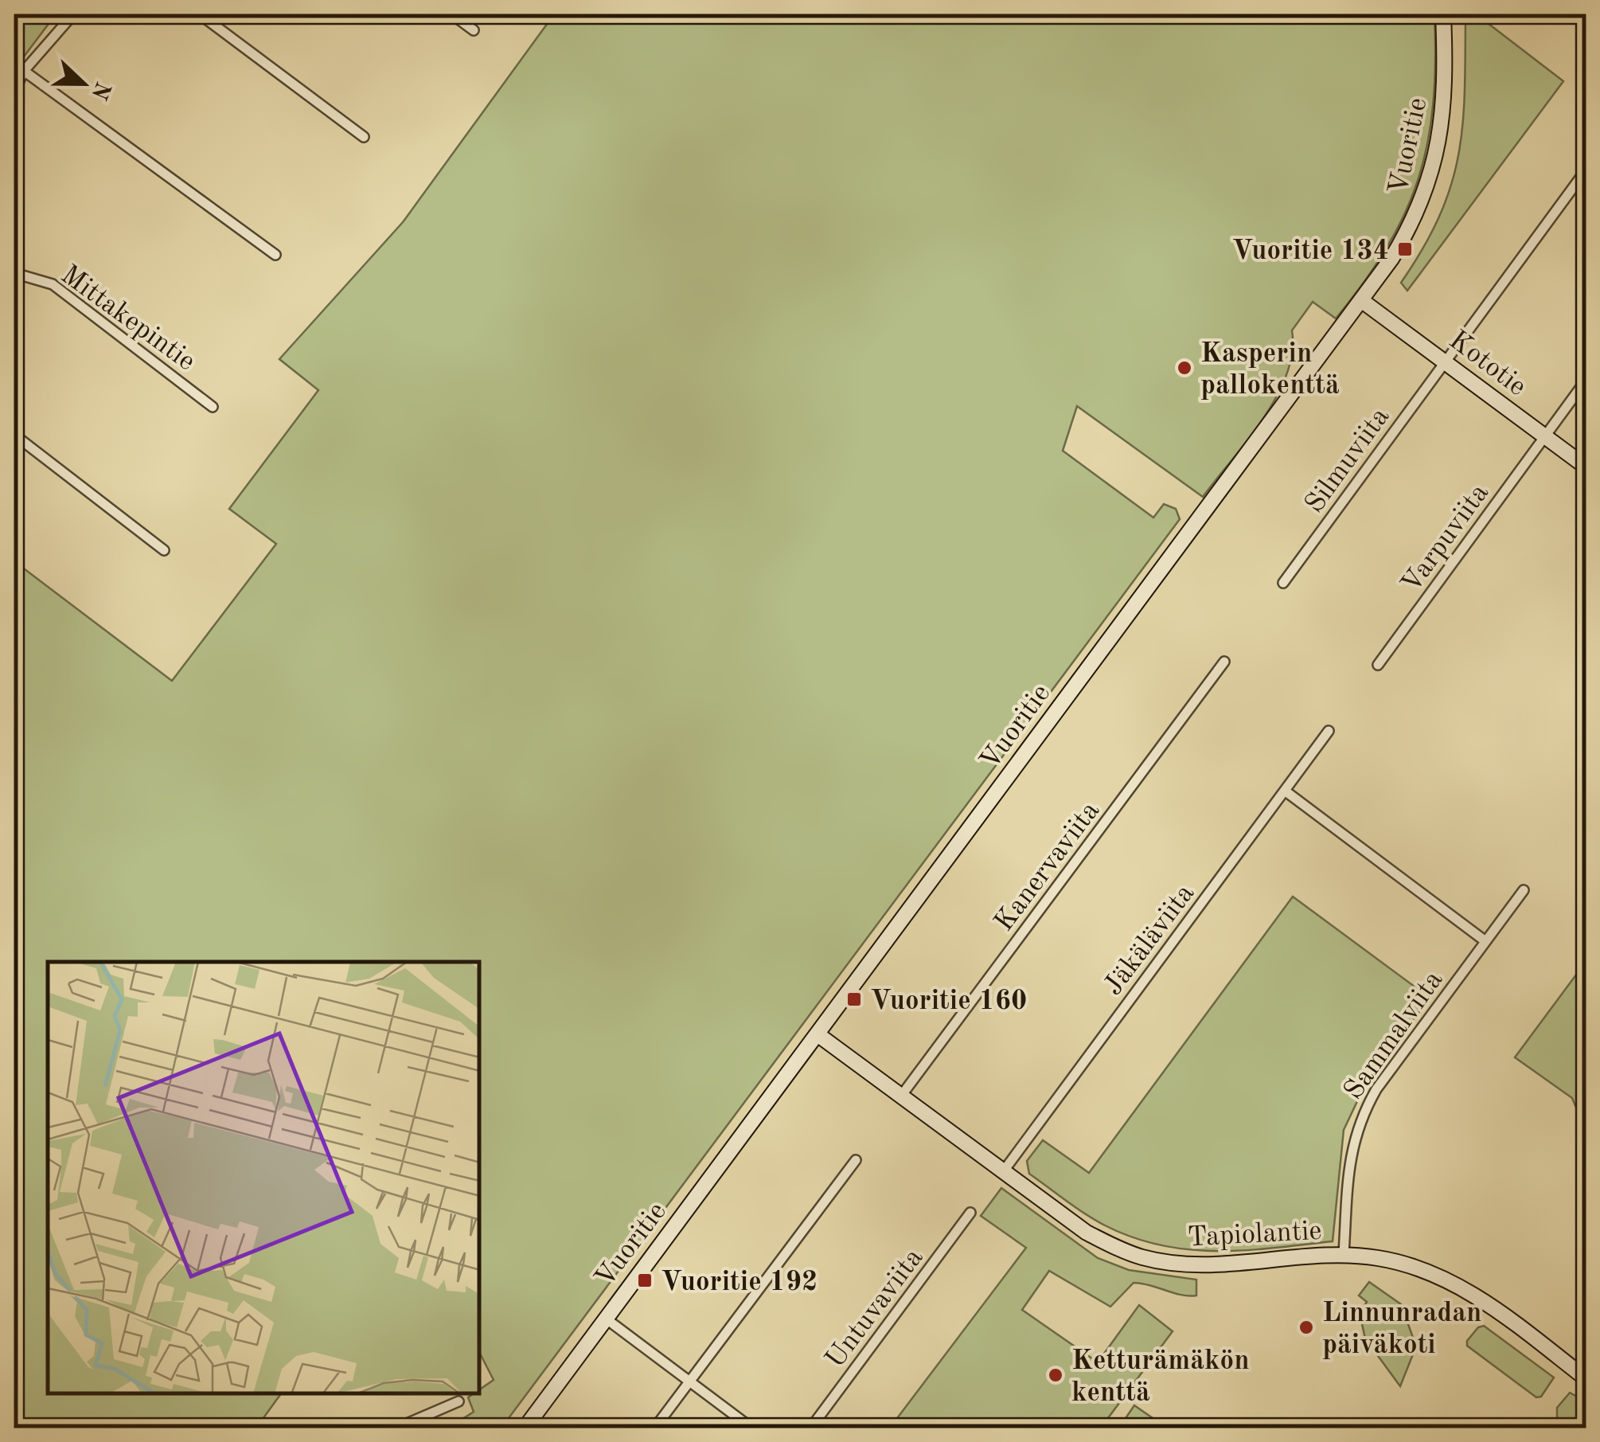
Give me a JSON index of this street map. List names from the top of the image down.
{
  "streets": {
    "street": [
      "Vuoritie",
      "Mittakepintie",
      "Kototie",
      "Silmuviita",
      "Varpuviita",
      "Kanervaviita",
      "Jäkäläviita",
      "Sammalviita",
      "Tapiolantie",
      "Untuvaviita"
    ]
  },
  "crossings": [
    ["Vuoritie", "Kototie"],
    ["Vuoritie", "Tapiolantie"],
    ["Kototie", "Silmuviita"],
    ["Kototie", "Varpuviita"],
    ["Kanervaviita", "Tapiolantie"],
    ["Jäkäläviita", "Tapiolantie"],
    ["Sammalviita", "Tapiolantie"]
  ],
  "places": {
    "transit": ["Vuoritie 134", "Vuoritie 160", "Vuoritie 192"],
    "other": ["Kasperin pallokenttä", "Linnunradan päiväkoti", "Ketturämäkön kenttä"]
  },
  "north": "right"
}
